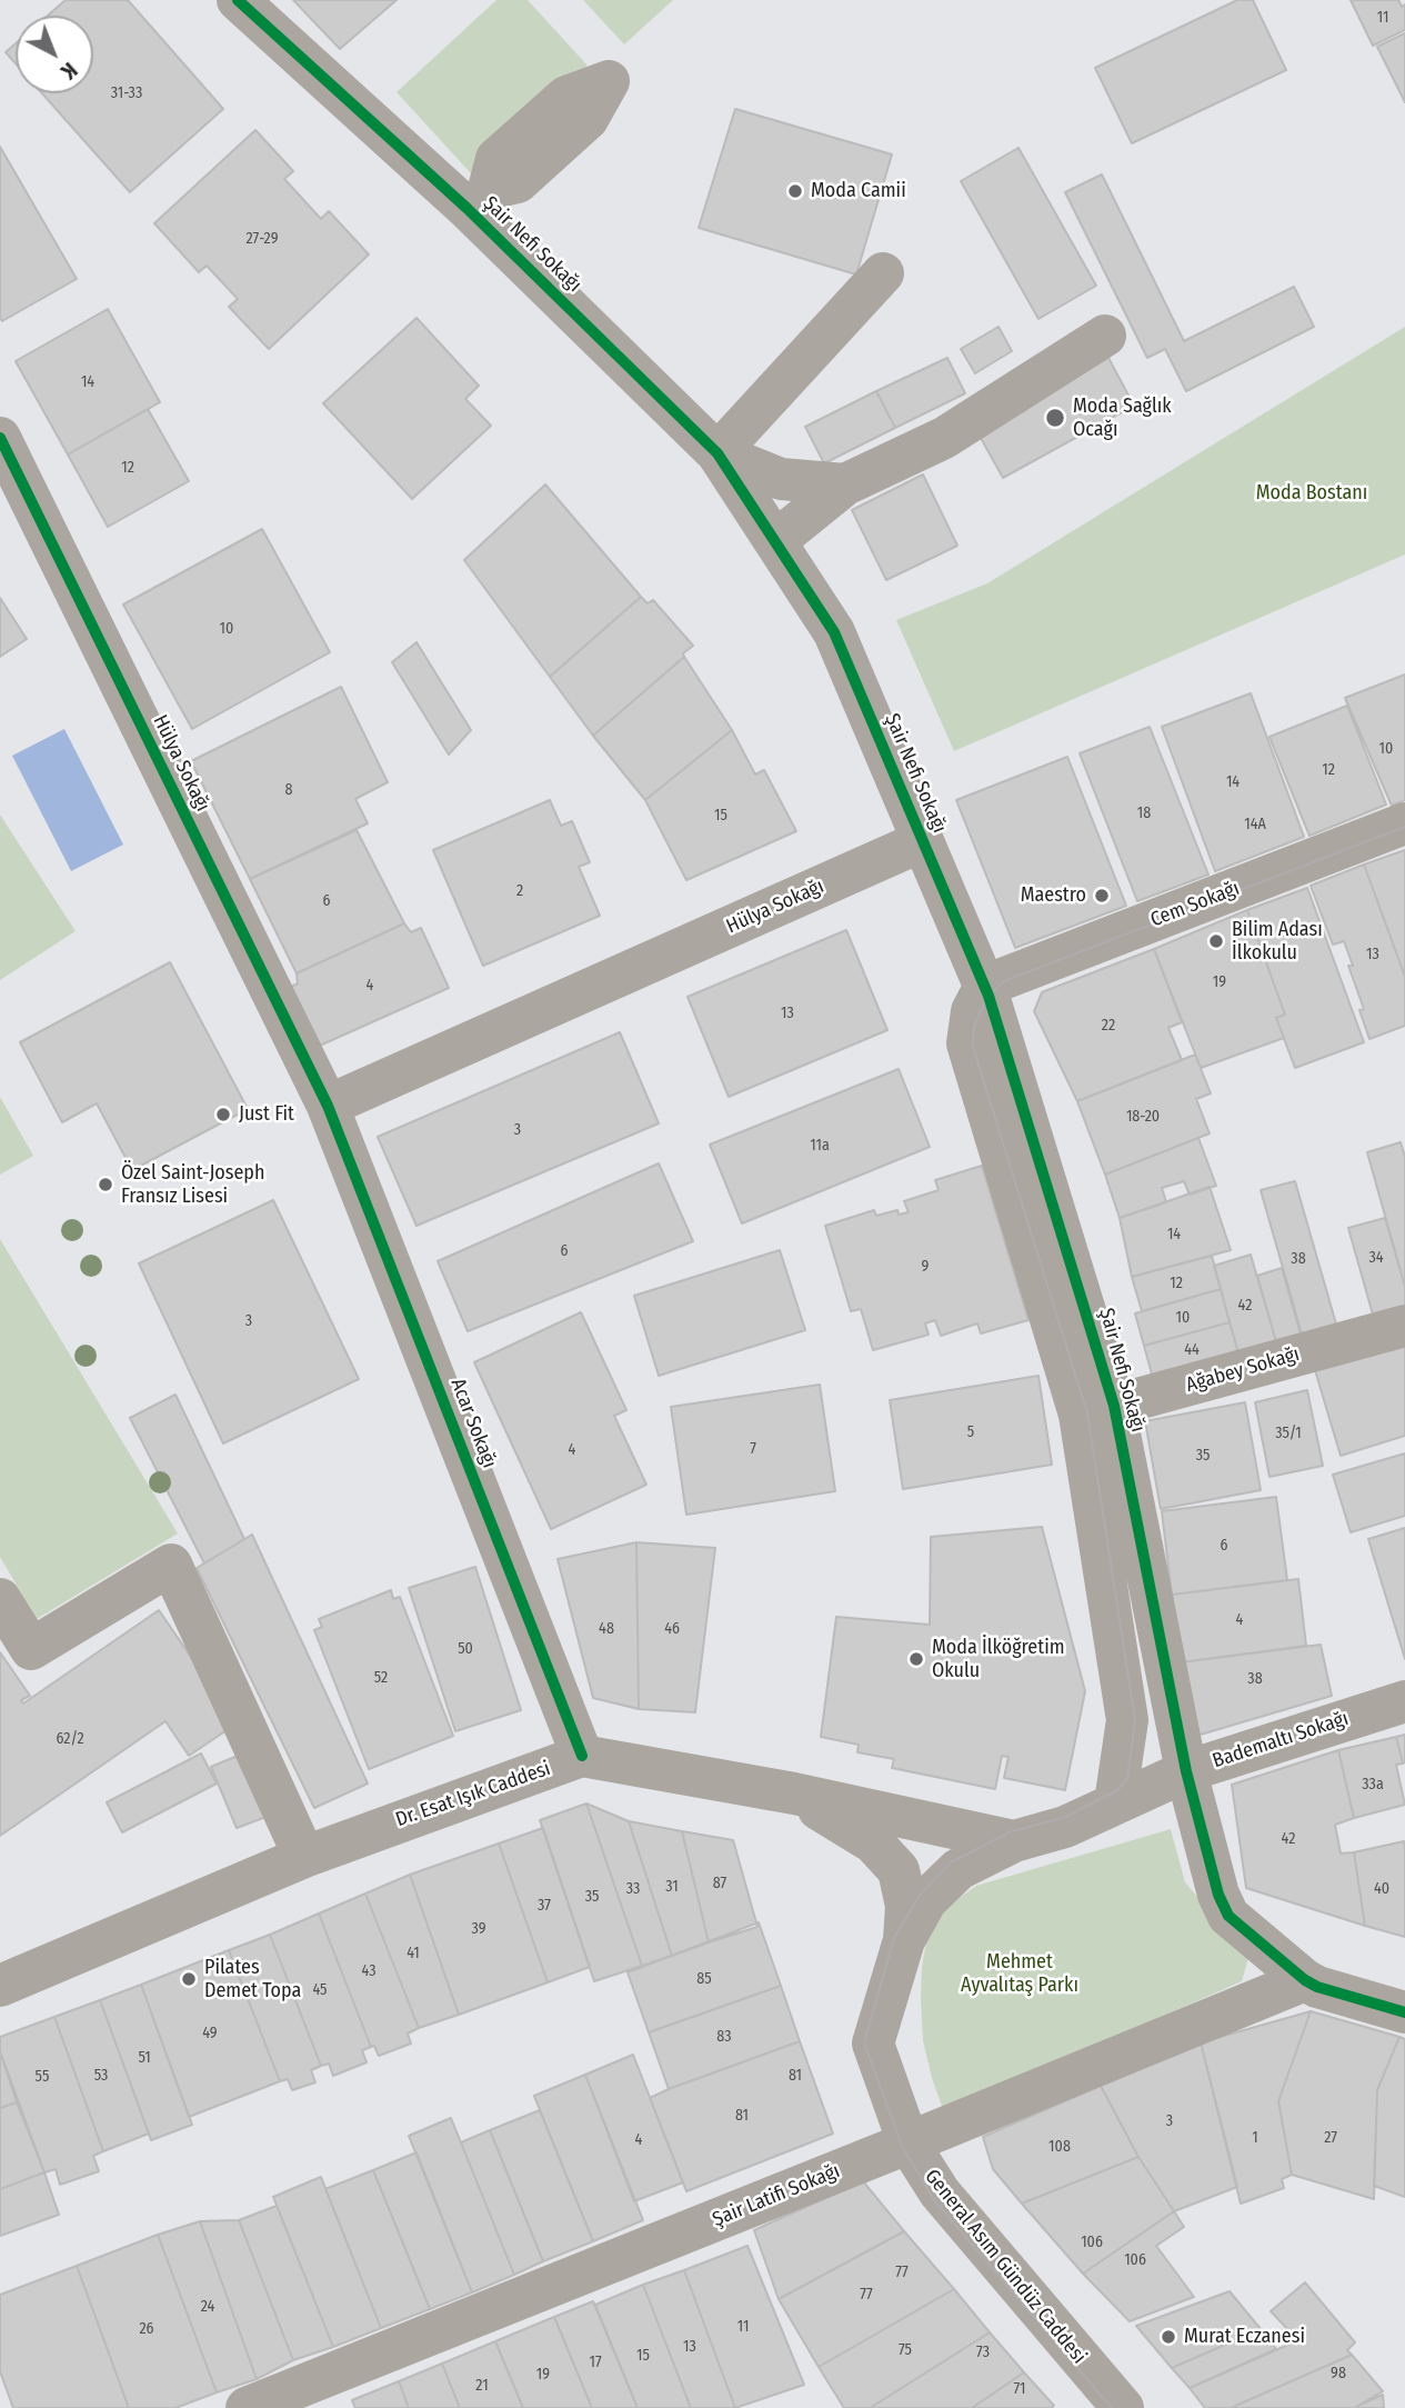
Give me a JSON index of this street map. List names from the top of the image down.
{
  "streets": {
    "street": [
      "Şair Nefi Sokağı",
      "Hülya Sokağı",
      "Cem Sokağı",
      "Ağabey Sokağı",
      "Acar Sokağı",
      "Bademaltı Sokağı",
      "Dr. Esat Işık Caddesi",
      "Şair Latifi Sokağı",
      "General Asım Gündüz Caddesi"
    ]
  },
  "crossings": [
    ["Şair Nefi Sokağı", "Hülya Sokağı"],
    ["Şair Nefi Sokağı", "Cem Sokağı"],
    ["Şair Nefi Sokağı", "Ağabey Sokağı"],
    ["Şair Nefi Sokağı", "Bademaltı Sokağı"],
    ["Şair Nefi Sokağı", "General Asım Gündüz Caddesi"],
    ["Hülya Sokağı", "Acar Sokağı"],
    ["Acar Sokağı", "Dr. Esat Işık Caddesi"],
    ["Bademaltı Sokağı", "General Asım Gündüz Caddesi"],
    ["Şair Latifi Sokağı", "General Asım Gündüz Caddesi"]
  ],
  "parks": ["Moda Bostanı", "Mehmet Ayvalıtaş Parkı"],
  "places": [
    "Moda Camii",
    "Moda Sağlık Ocağı",
    "Maestro",
    "Bilim Adası İlkokulu",
    "Just Fit",
    "Özel Saint-Joseph Fransız Lisesi",
    "Moda İlköğretim Okulu",
    "Pilates Demet Topa",
    "Murat Eczanesi"
  ],
  "house_numbers": [
    "11",
    "31-33",
    "27-29",
    "14",
    "12",
    "10",
    "10",
    "12",
    "14",
    "8",
    "18",
    "15",
    "14A",
    "2",
    "6",
    "13",
    "19",
    "4",
    "13",
    "22",
    "18-20",
    "3",
    "11a",
    "14",
    "6",
    "34",
    "38",
    "9",
    "12",
    "42",
    "10",
    "3",
    "44",
    "5",
    "35/1",
    "7",
    "4",
    "35",
    "6",
    "4",
    "48",
    "46",
    "50",
    "52",
    "38",
    "62/2",
    "33a",
    "42",
    "87",
    "31",
    "33",
    "40",
    "35",
    "37",
    "39",
    "41",
    "43",
    "85",
    "45",
    "49",
    "83",
    "51",
    "53",
    "81",
    "55",
    "81",
    "3",
    "1",
    "27",
    "4",
    "108",
    "106",
    "106",
    "77",
    "77",
    "24",
    "11",
    "26",
    "13",
    "75",
    "73",
    "15",
    "17",
    "98",
    "19",
    "21",
    "71"
  ],
  "north": "bottom right"
}
